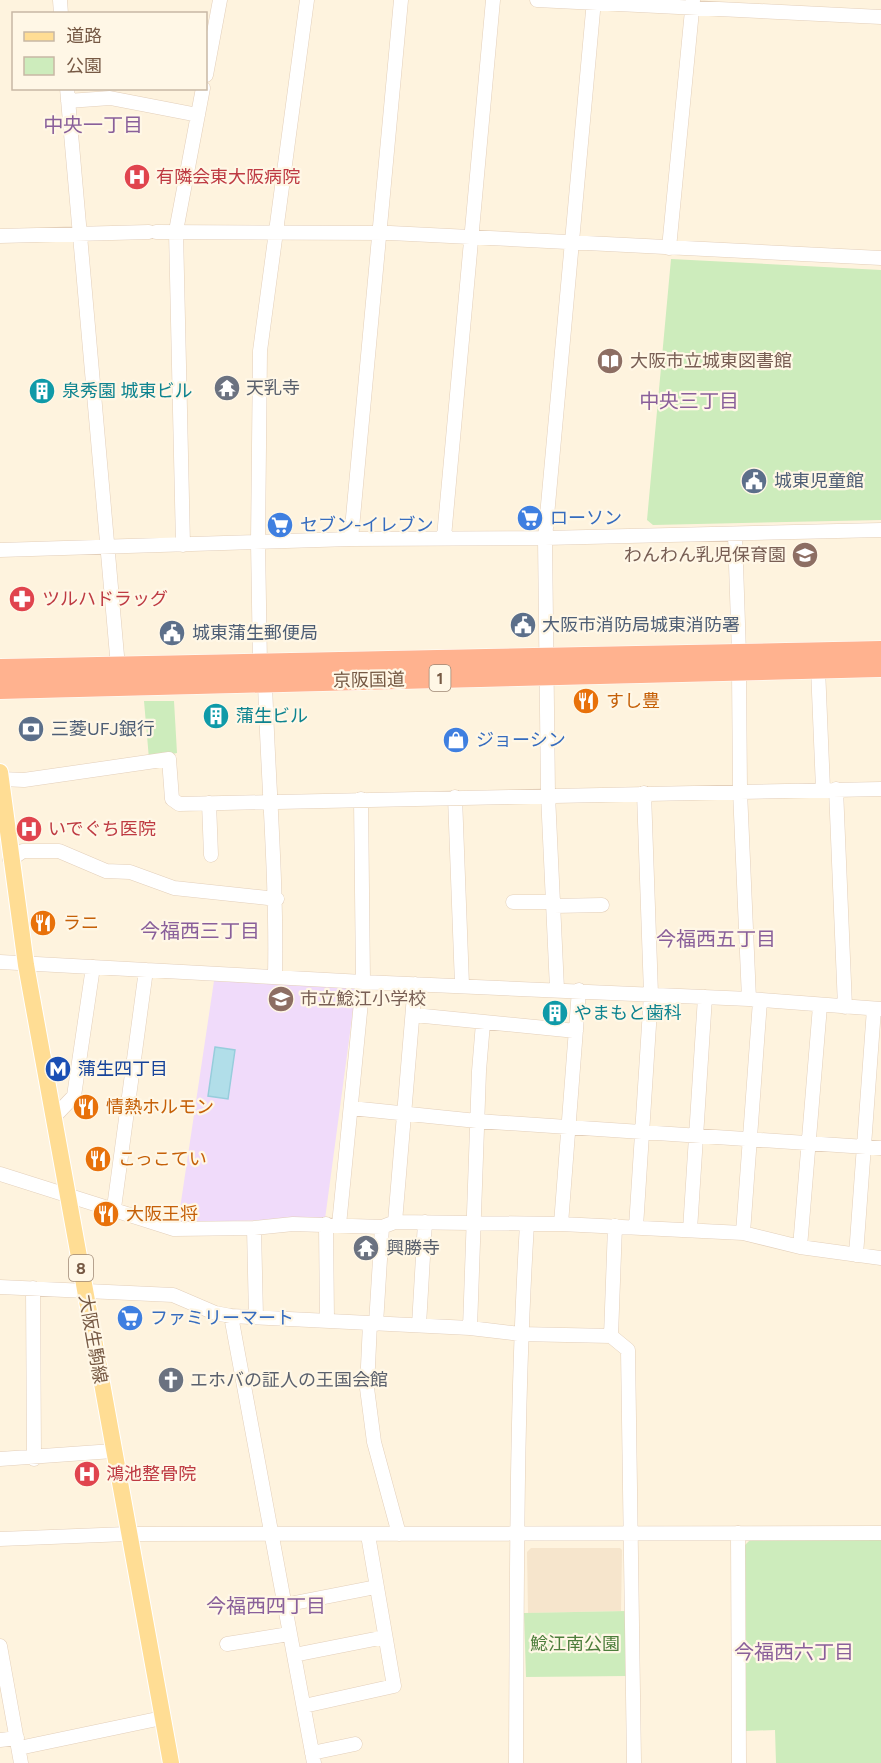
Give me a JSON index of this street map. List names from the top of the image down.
{
  "streets": {
    "highway": ["1", "京阪国道"],
    "main road": ["8", "大阪生駒線"]
  },
  "districts": [
    "中央一丁目",
    "中央三丁目",
    "今福西三丁目",
    "今福西五丁目",
    "今福西四丁目",
    "今福西六丁目"
  ],
  "parks": ["鯰江南公園"],
  "places": {
    "hospital": ["有隣会東大阪病院", "いでぐち医院", "鴻池整骨院"],
    "library": ["大阪市立城東図書館"],
    "temple": ["天乳寺", "興勝寺"],
    "building": ["泉秀園 城東ビル", "蒲生ビル", "やまもと歯科"],
    "public building": ["城東児童館", "大阪市消防局城東消防署", "城東蒲生郵便局"],
    "supermarket": ["ローソン", "セブン-イレブン", "ファミリーマート"],
    "school or university": ["わんわん乳児保育園", "市立鯰江小学校"],
    "pharmacy": ["ツルハドラッグ"],
    "restaurant": [
      "すし豊",
      "ラニ",
      "情熱ホルモン",
      "こっこてい",
      "大阪王将"
    ],
    "bank": ["三菱UFJ銀行"],
    "shop": ["ジョーシン"],
    "metro station": ["蒲生四丁目"],
    "church": ["エホバの証人の王国会館"]
  },
  "legend": ["道路", "公園"]
}
